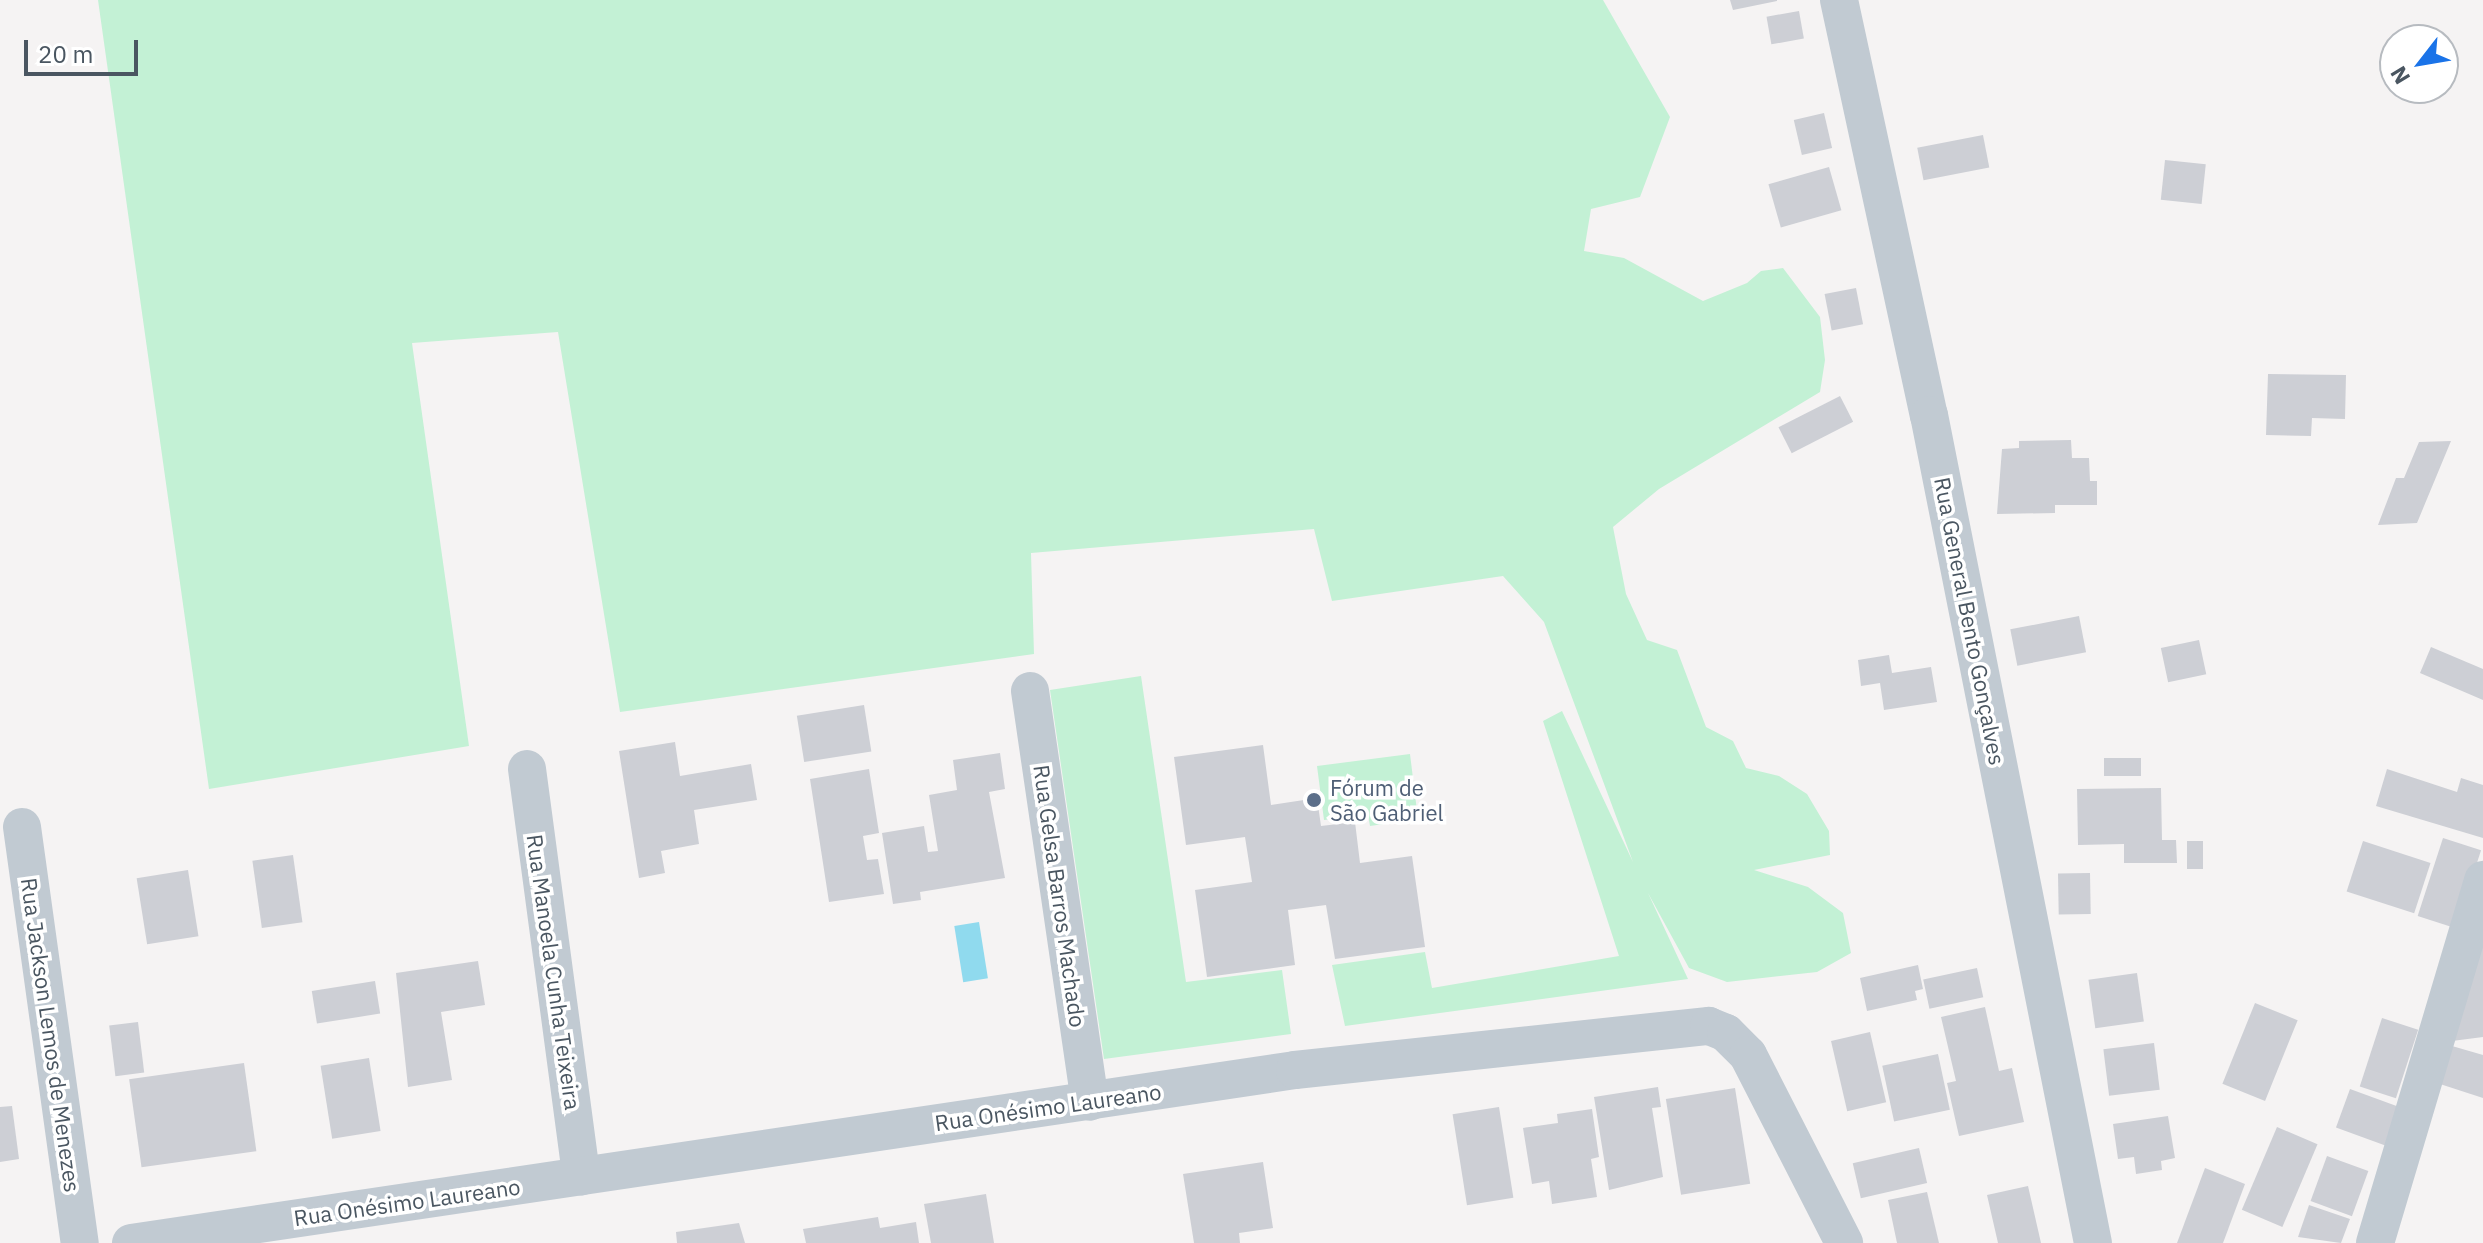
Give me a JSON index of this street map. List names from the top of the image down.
{
  "streets": {
    "street": [
      "Rua General Bento Gonçalves",
      "Rua Gelsa Barros Machado",
      "Rua Manoela Cunha Teixeira",
      "Rua Jackson Lemos de Menezes",
      "Rua Onésimo Laureano"
    ]
  },
  "crossings": [
    ["Rua Gelsa Barros Machado", "Rua Onésimo Laureano"],
    ["Rua Manoela Cunha Teixeira", "Rua Onésimo Laureano"]
  ],
  "places": ["Fórum de São Gabriel"],
  "scale_bar": "20 m",
  "north": "bottom left"
}
